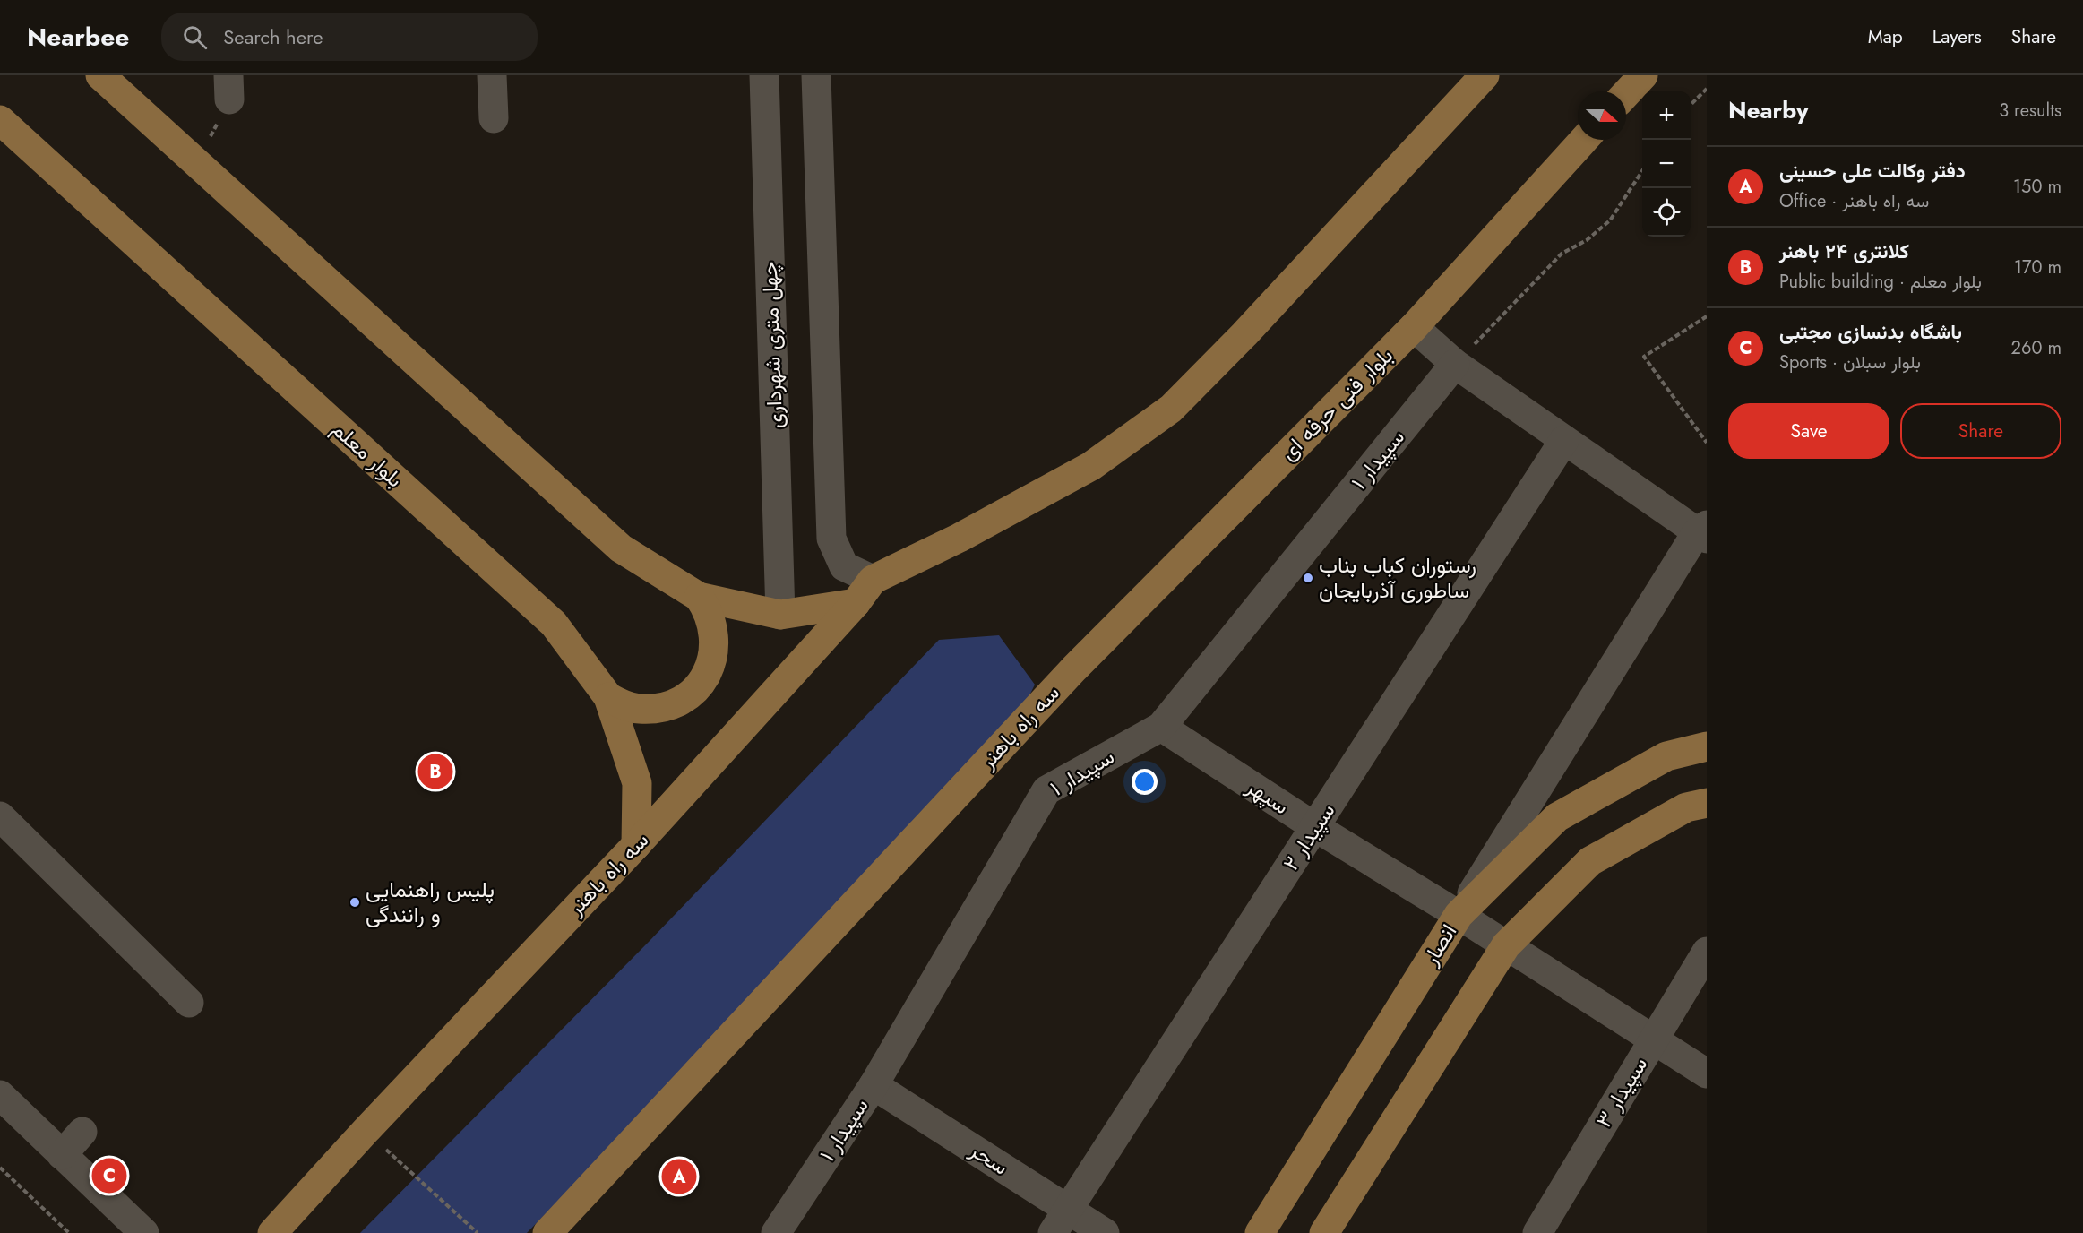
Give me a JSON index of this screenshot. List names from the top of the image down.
{
  "streets": {
    "main road": [
      "بلوار فنی حرفه ای",
      "بلوار معلم",
      "سه راه باهنر",
      "انصار"
    ],
    "street": [
      "چهل متری شهرداری",
      "سپیدار ۱",
      "سپهر",
      "سپیدار ۲",
      "سپیدار ۳",
      "سحر"
    ]
  },
  "crossings": [
    ["بلوار فنی حرفه ای", "سه راه باهنر"],
    ["بلوار معلم", "سه راه باهنر"],
    ["سپیدار ۱", "سپهر"],
    ["سپیدار ۱", "سحر"],
    ["سپهر", "سپیدار ۲"],
    ["سپهر", "انصار"],
    ["سپیدار ۲", "سحر"]
  ],
  "places": ["رستوران کباب بناب ساطوری آذربایجان", "پلیس راهنمایی و رانندگی"],
  "north": "right",
  "page": {
    "header": "Nearbee",
    "search": "Search here",
    "nav": ["Map", "Layers", "Share"],
    "heading": ["Nearby", "3 results"],
    "map_buttons": ["+", "−"],
    "list": [
      {
        "mark": "A",
        "name": "دفتر وکالت علی حسینی",
        "note": "Office · سه راه باهنر",
        "value": "150 m"
      },
      {
        "mark": "B",
        "name": "کلانتری ۲۴ باهنر",
        "note": "Public building · بلوار معلم",
        "value": "170 m"
      },
      {
        "mark": "C",
        "name": "باشگاه بدنسازی مجتبی",
        "note": "Sports · بلوار سبلان",
        "value": "260 m"
      }
    ],
    "buttons": ["Save", "Share"],
    "pins": ["B", "C", "A"]
  }
}
